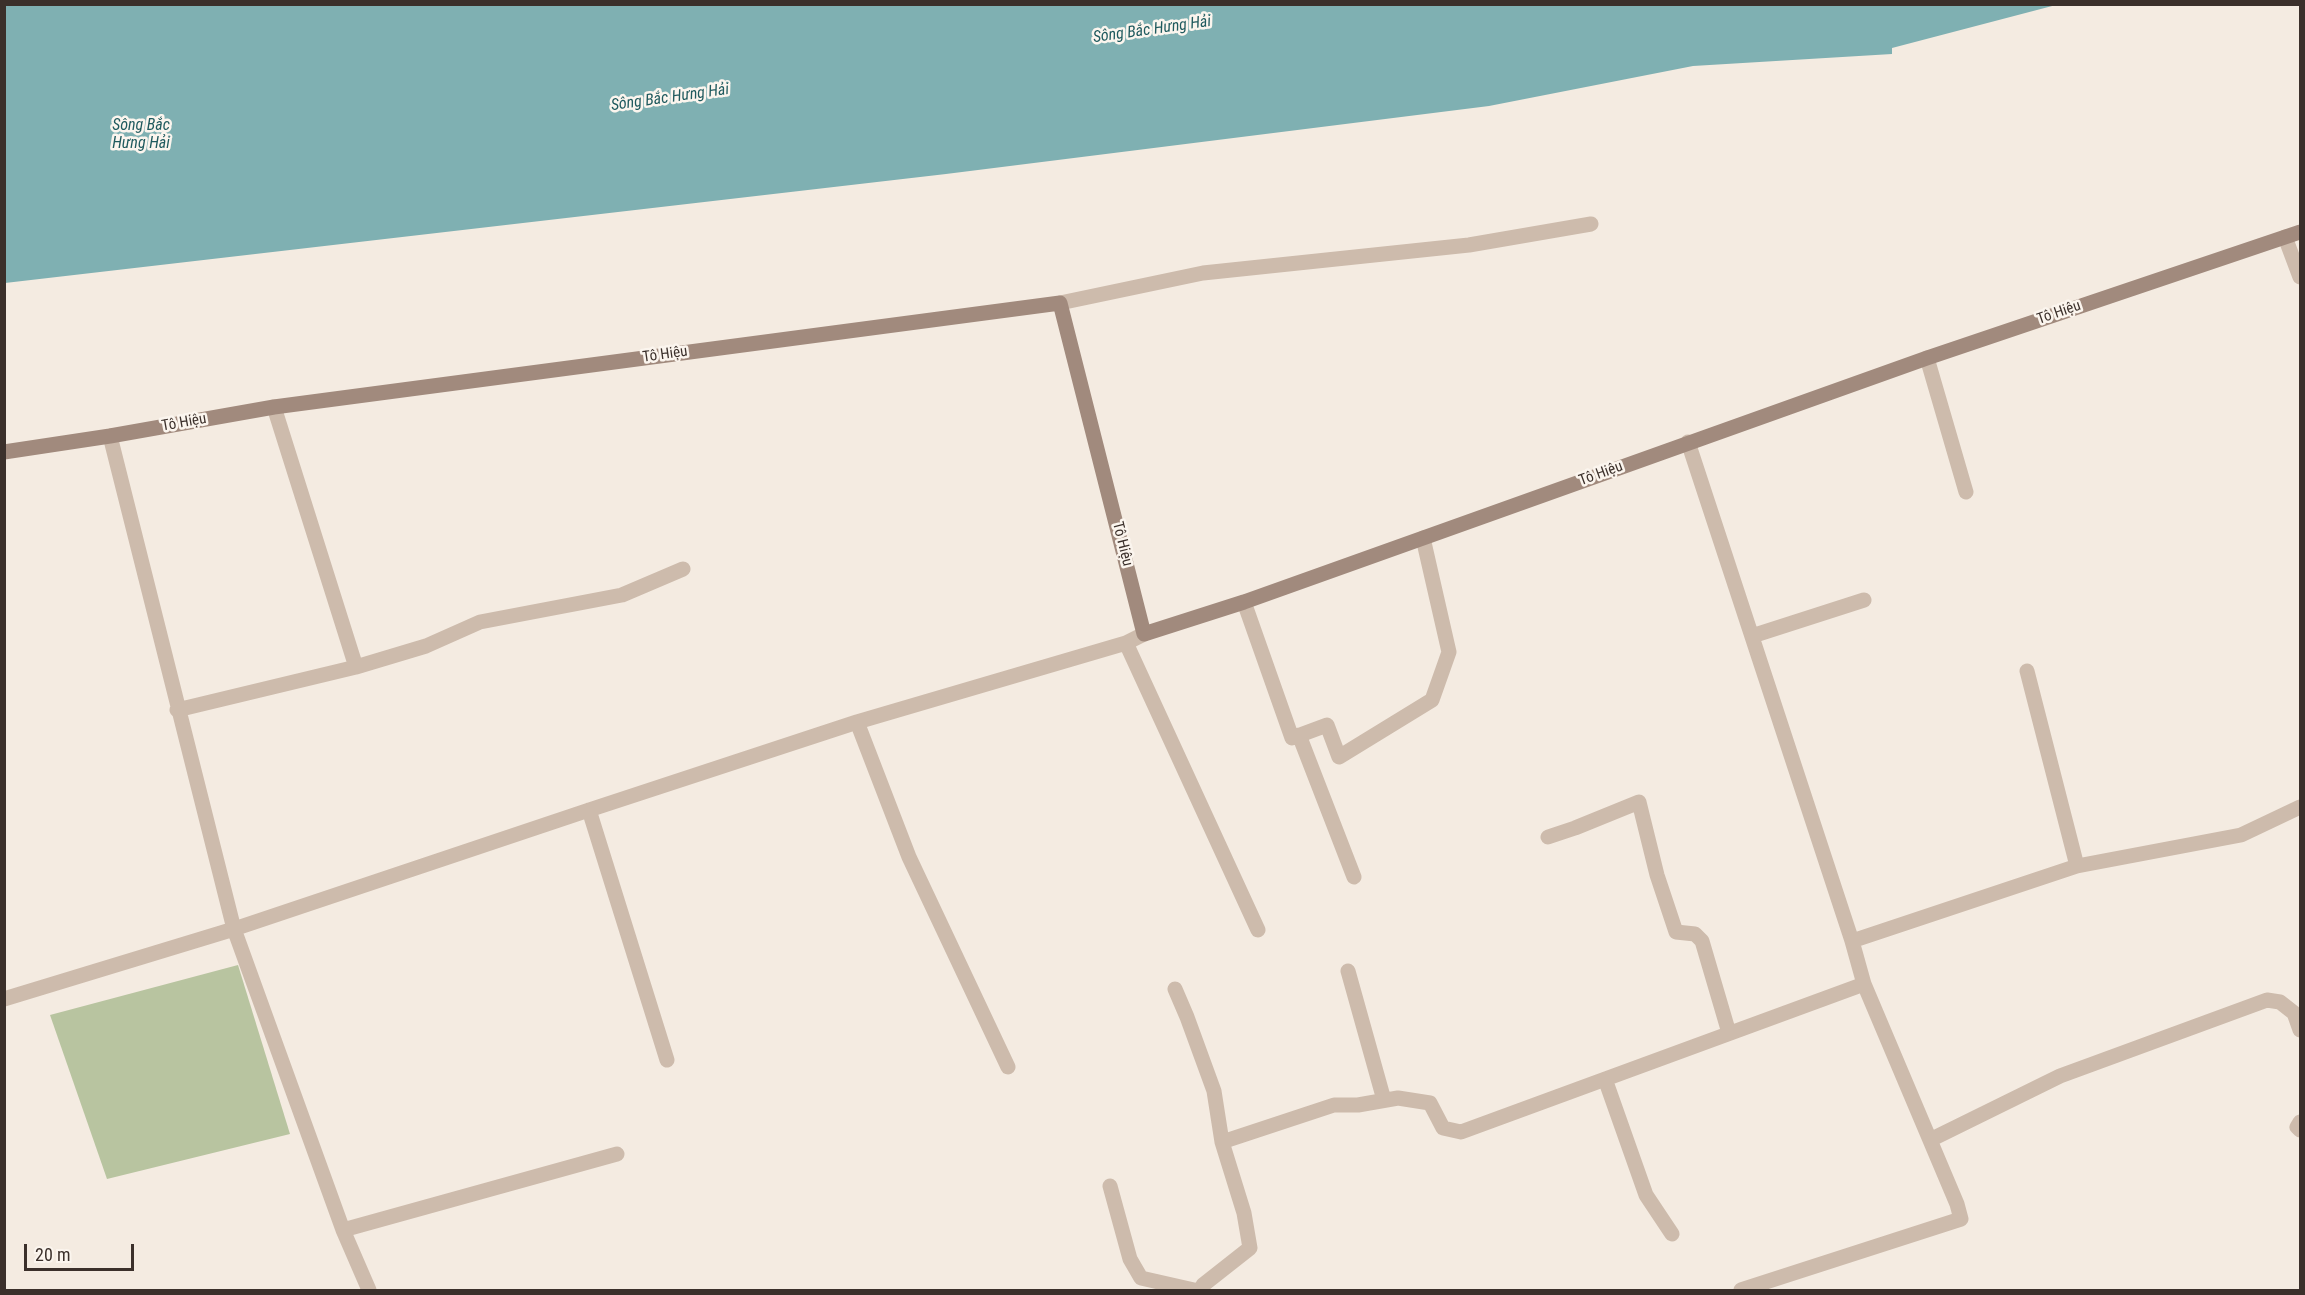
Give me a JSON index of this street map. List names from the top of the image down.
{
  "streets": {
    "main road": ["Tô Hiệu"]
  },
  "water": ["Sông Bắc Hưng Hải"],
  "scale_bar": "20 m"
}
